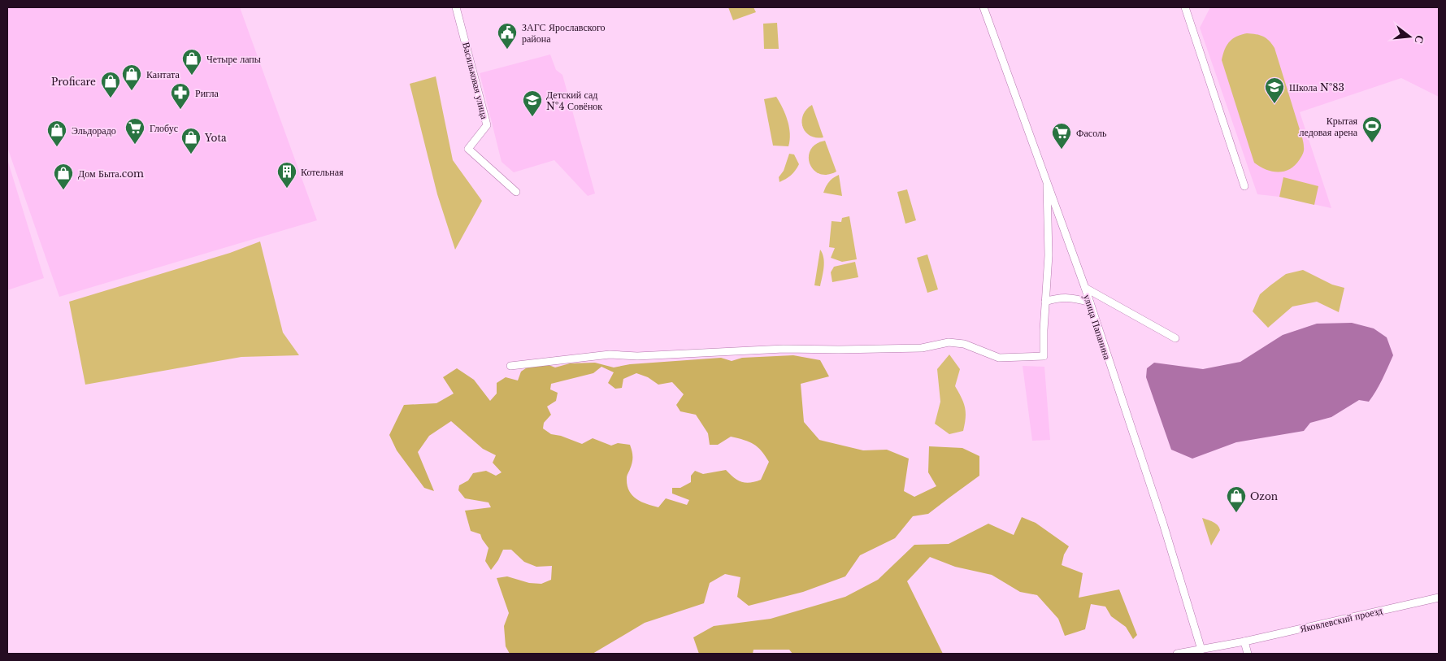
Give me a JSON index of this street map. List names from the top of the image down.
{
  "streets": {
    "street": ["Васильковая улица", "улица Папанина", "Яковлевский проезд"]
  },
  "crossings": [
    ["улица Папанина", "Яковлевский проезд"]
  ],
  "places": {
    "public building": ["ЗАГС Ярославского района"],
    "shop": [
      "Четыре лапы",
      "Кантата",
      "Proficare",
      "Эльдорадо",
      "Yota",
      "Дом Быта.com",
      "Ozon"
    ],
    "school or university": ["Школа №83", "Детский сад №4 Совёнок"],
    "pharmacy": ["Ригла"],
    "sports": ["Крытая ледовая арена"],
    "supermarket": ["Глобус", "Фасоль"],
    "building": ["Котельная"]
  },
  "north": "right"
}
